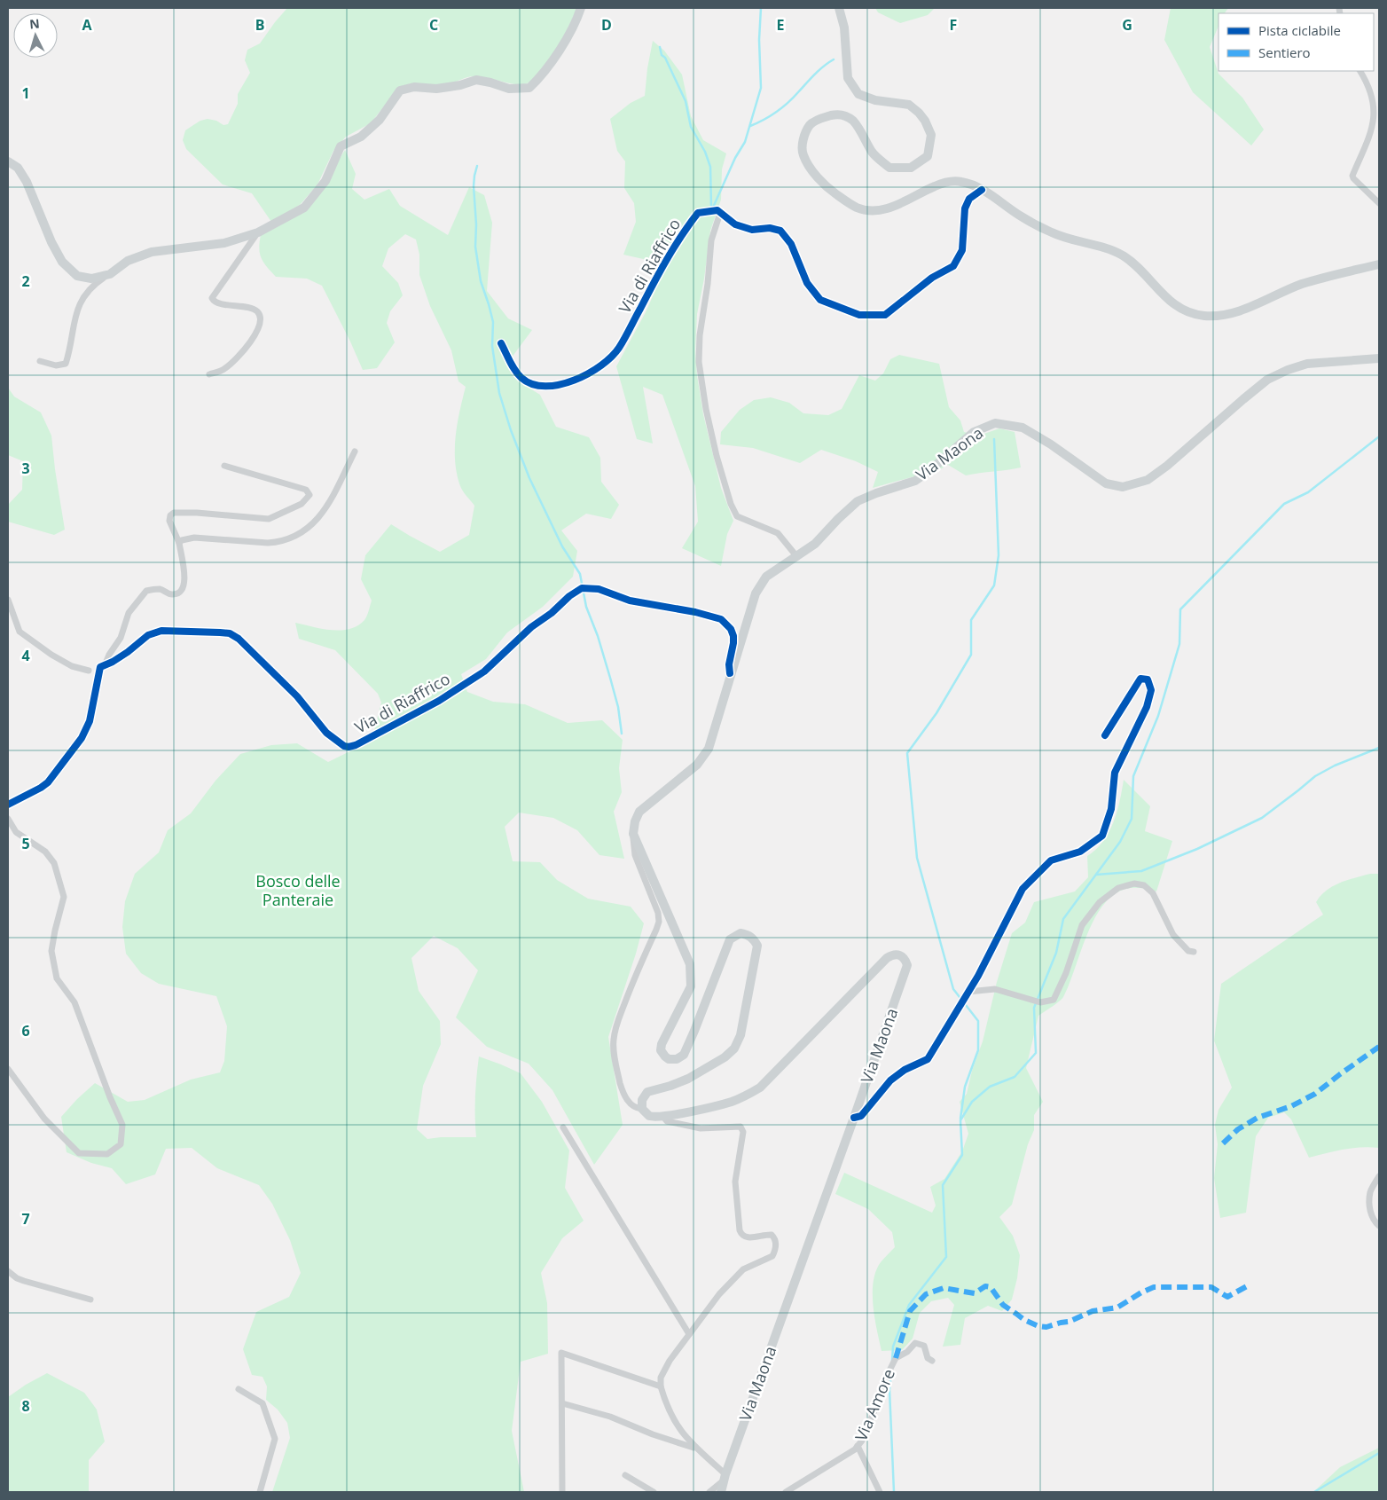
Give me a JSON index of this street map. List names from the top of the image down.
{
  "streets": {
    "main road": ["Via Maona"],
    "street": ["Via di Riaffrico", "Via Amore"]
  },
  "crossings": [
    ["Via di Riaffrico", "Via Maona"]
  ],
  "parks": ["Bosco delle Panteraie"],
  "legend": ["Pista ciclabile", "Sentiero"],
  "north": "top",
  "grid": {
    "columns": [
      "A",
      "B",
      "C",
      "D",
      "E",
      "F",
      "G"
    ],
    "rows": [
      "1",
      "2",
      "3",
      "4",
      "5",
      "6",
      "7",
      "8"
    ]
  }
}
